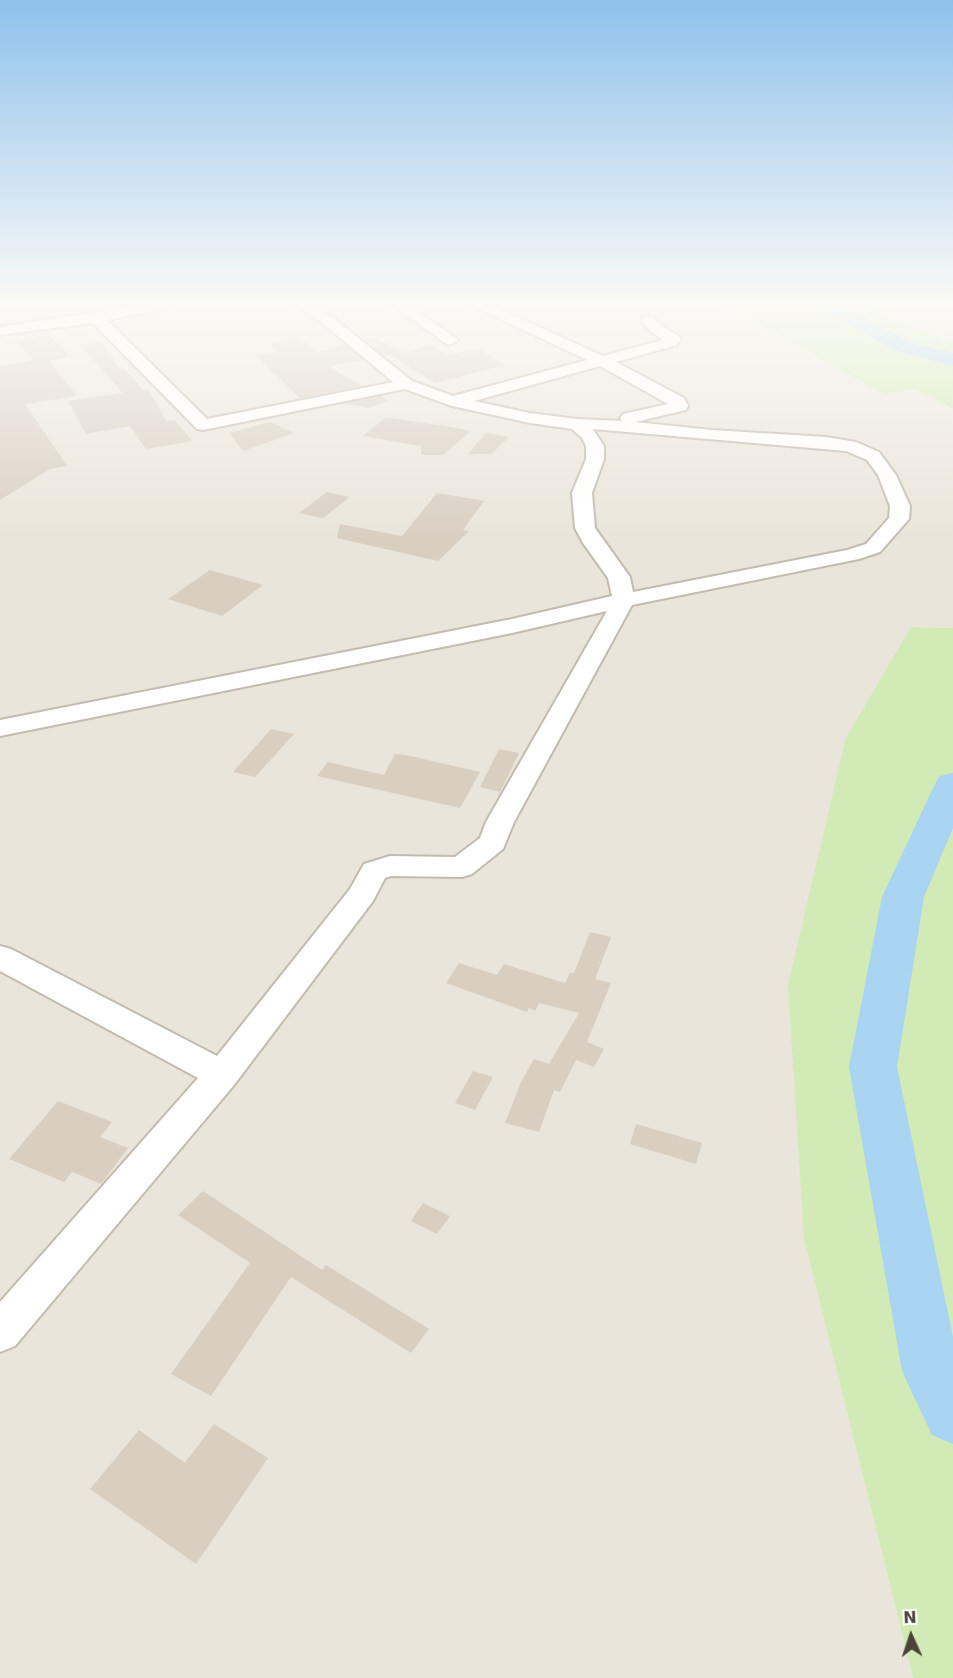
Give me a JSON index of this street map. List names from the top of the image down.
{
  "north": "top"
}
